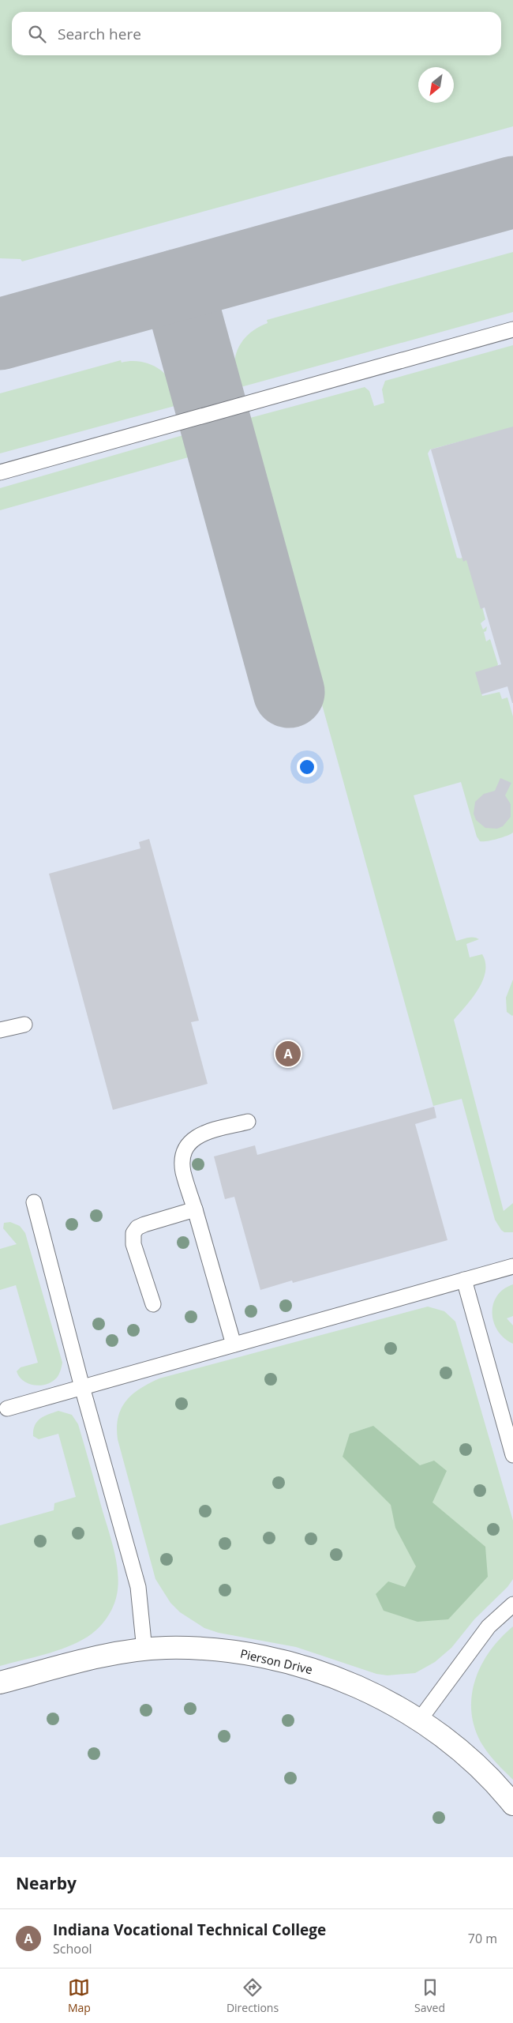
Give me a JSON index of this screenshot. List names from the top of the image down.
{
  "streets": {
    "street": ["Pierson Drive"]
  },
  "north": "bottom left",
  "page": {
    "search": "Search here",
    "pins": "A",
    "heading": "Nearby",
    "list": [
      {
        "mark": "A",
        "name": "Indiana Vocational Technical College",
        "note": "School",
        "value": "70 m"
      }
    ],
    "nav": ["Map", "Directions", "Saved"]
  }
}
